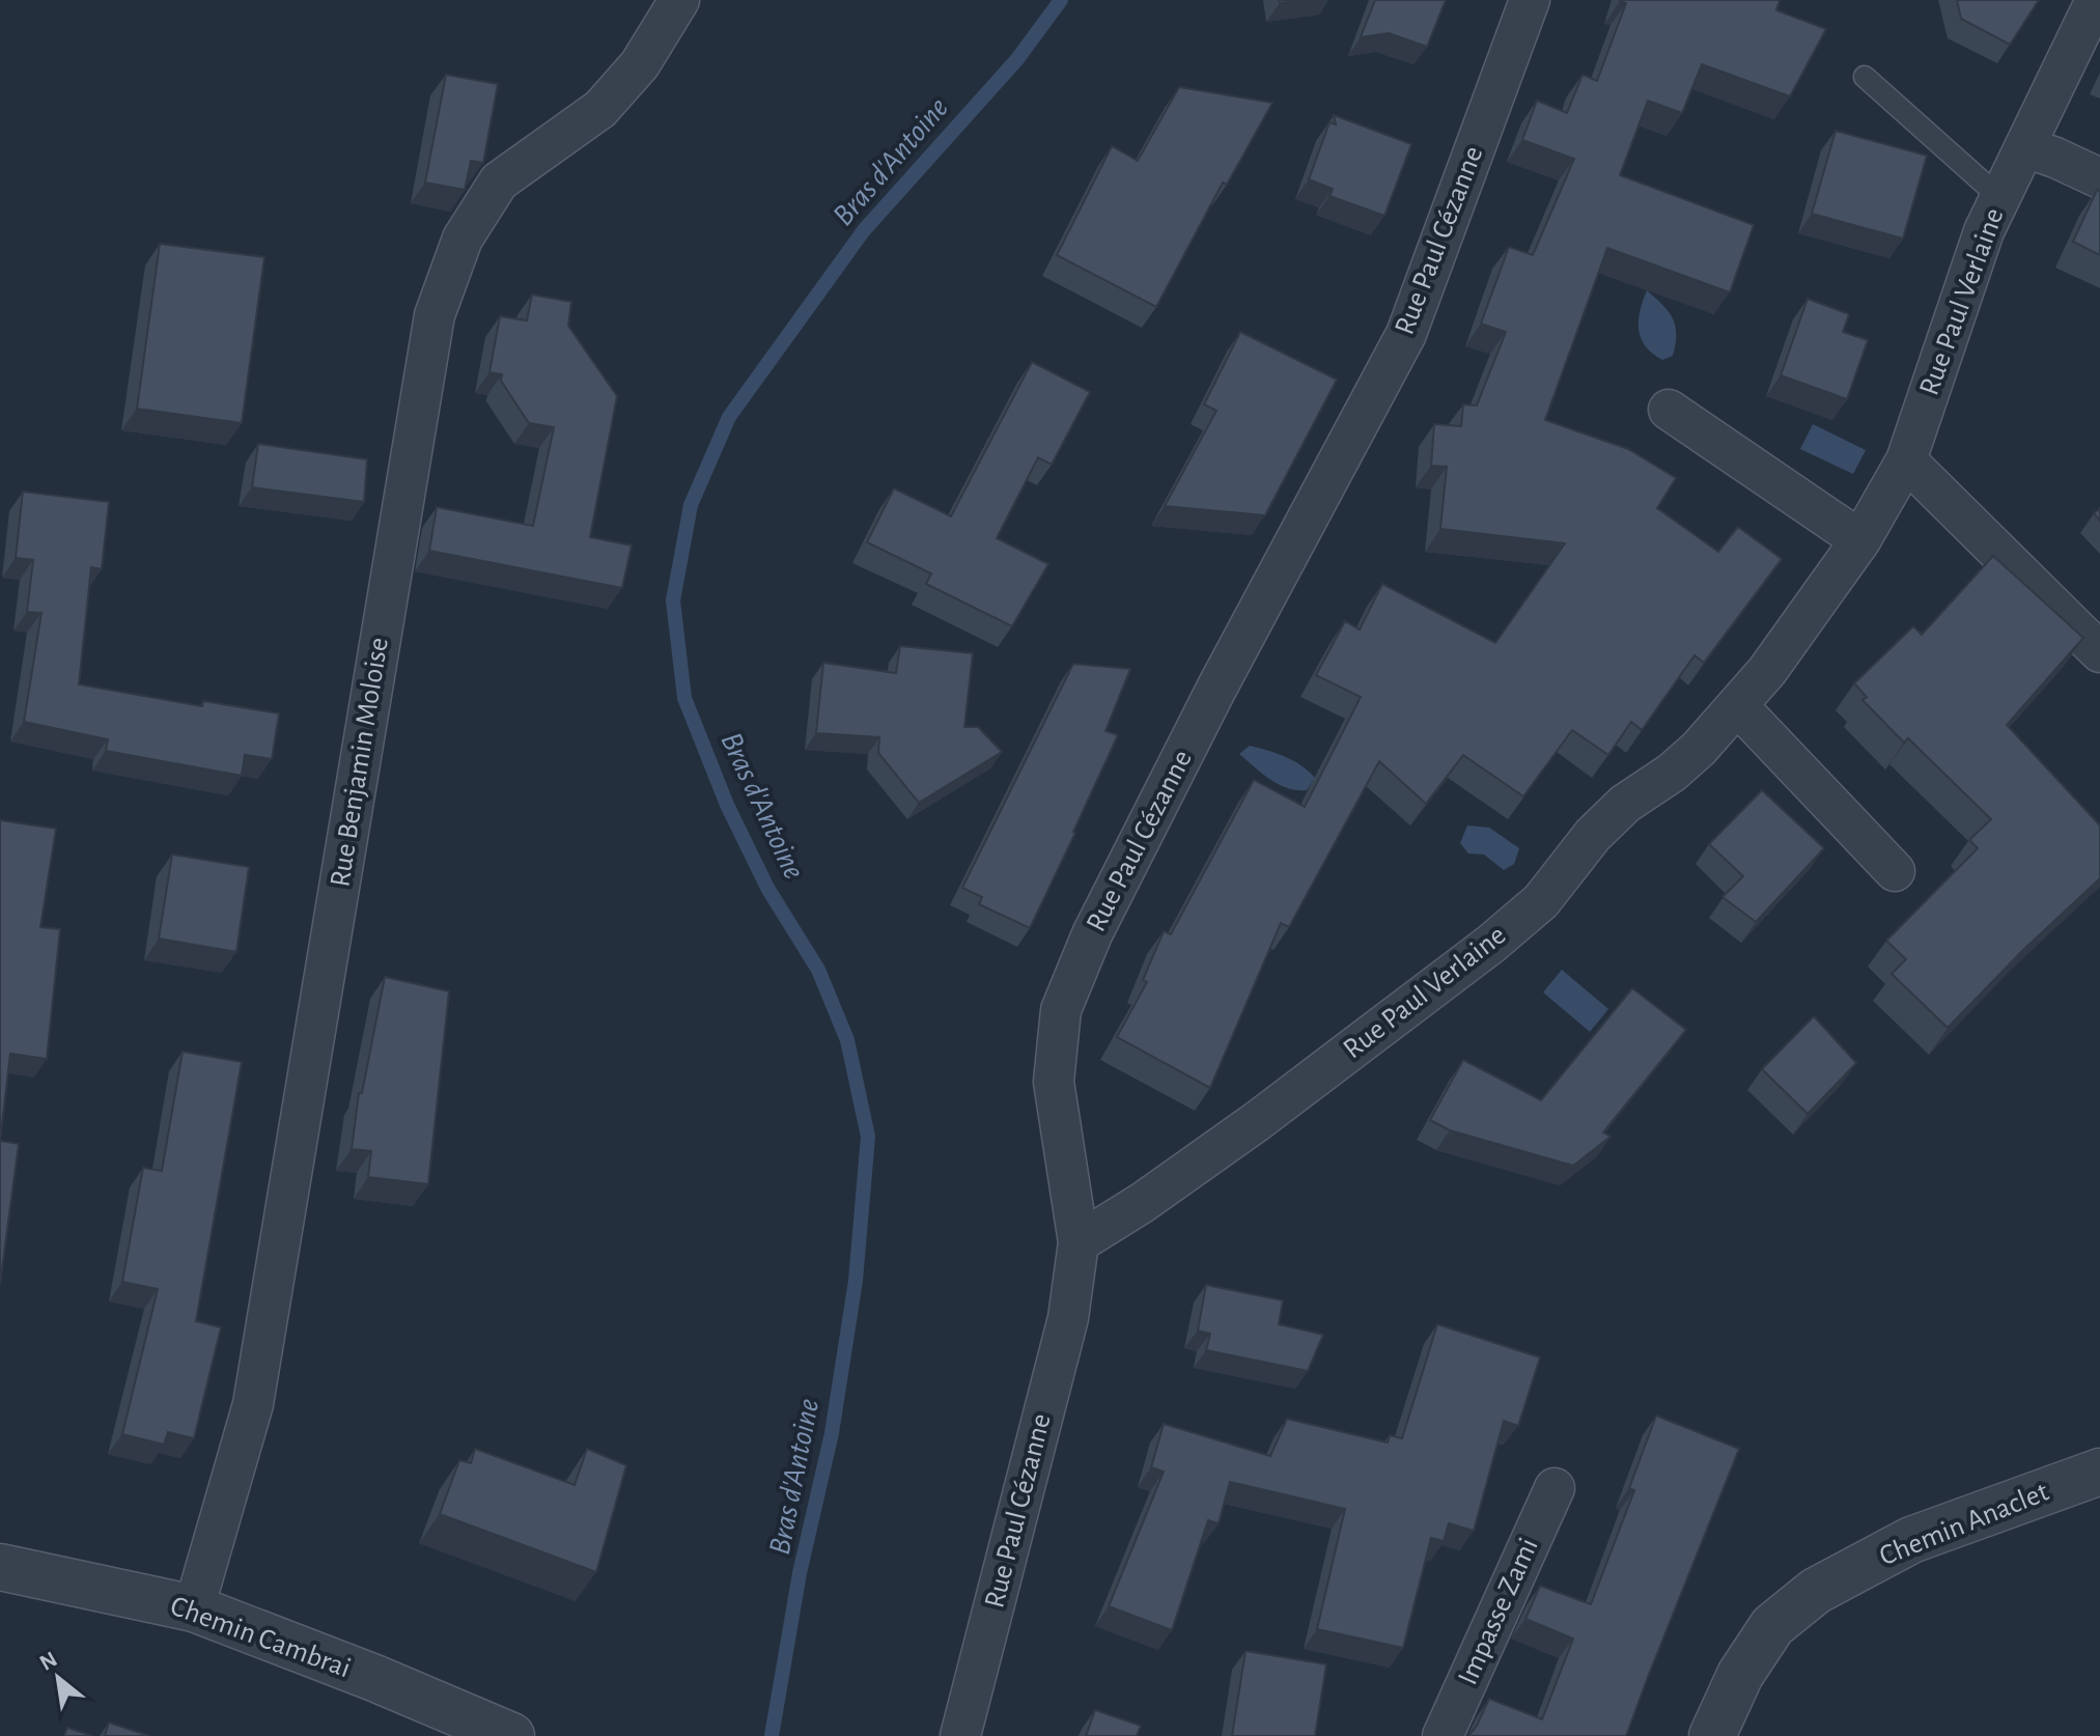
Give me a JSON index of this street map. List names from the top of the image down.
{
  "streets": {
    "street": [
      "Rue Paul Cézanne",
      "Rue Paul Verlaine",
      "Rue Benjamin Moloise",
      "Chemin Anaclet",
      "Impasse Zami",
      "Chemin Cambrai"
    ]
  },
  "crossings": [
    ["Rue Paul Cézanne", "Rue Paul Verlaine"],
    ["Rue Benjamin Moloise", "Chemin Cambrai"]
  ],
  "water": ["Bras d'Antoine"],
  "north": "top left"
}
